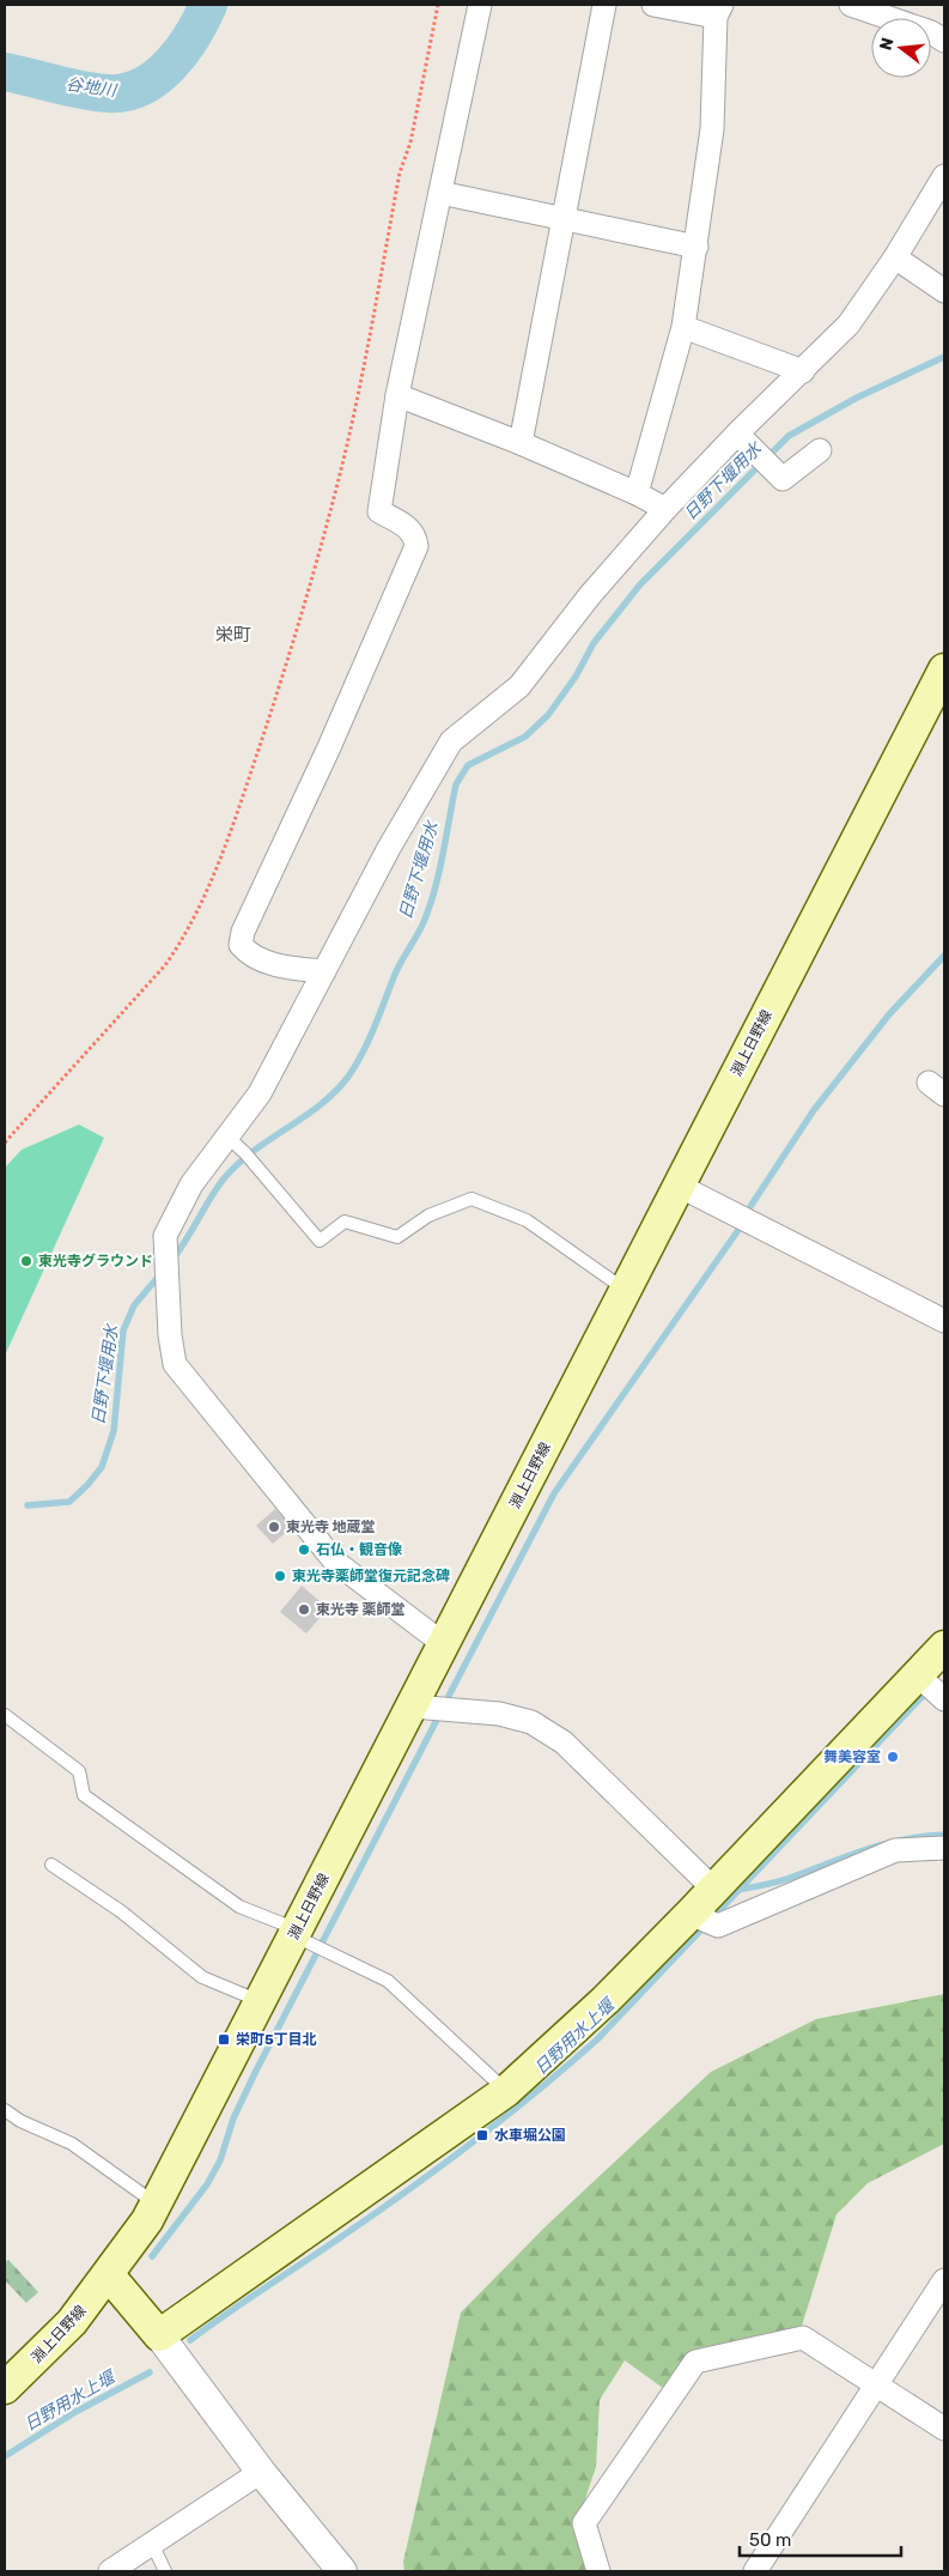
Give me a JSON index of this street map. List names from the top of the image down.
{
  "streets": {
    "main road": ["淵上日野線"]
  },
  "districts": ["栄町"],
  "water": ["谷地川", "日野下堰用水", "日野用水上堰"],
  "places": {
    "other": [
      "東光寺グラウンド",
      "東光寺 地蔵堂",
      "石仏・観音像",
      "東光寺薬師堂復元記念碑",
      "東光寺 薬師堂",
      "舞美容室"
    ],
    "transit": ["栄町5丁目北", "水車堀公園"]
  },
  "scale_bar": "50 m",
  "north": "left"
}
